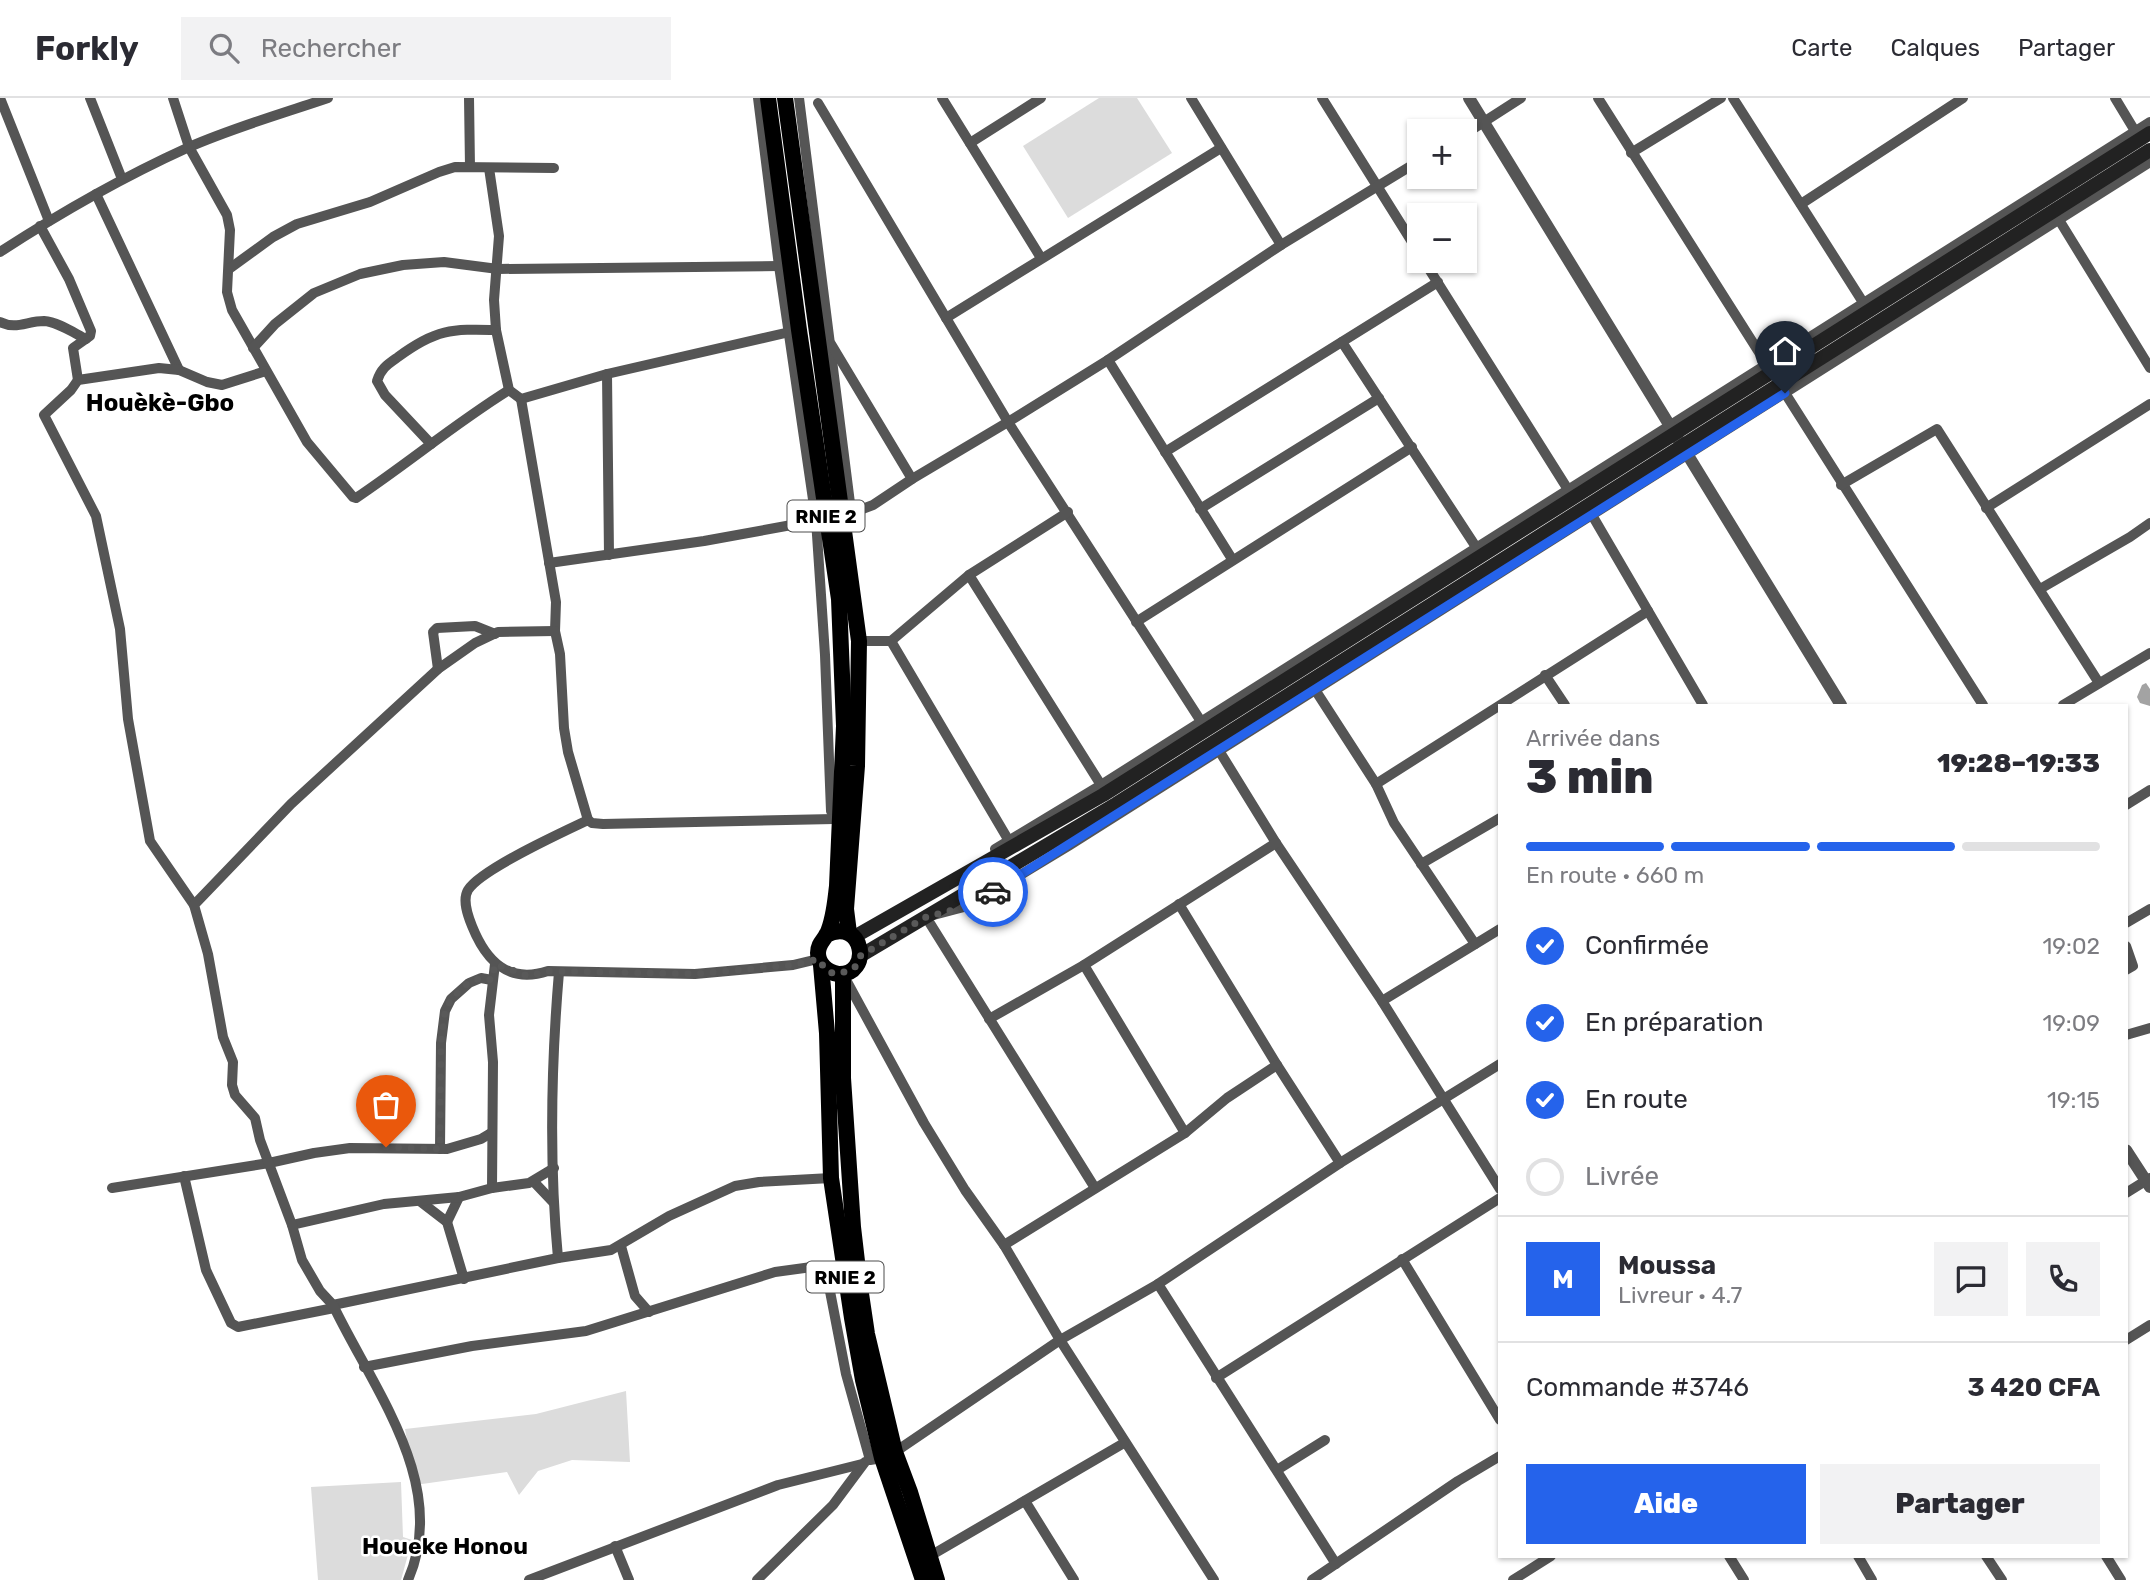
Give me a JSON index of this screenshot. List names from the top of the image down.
{
  "streets": {
    "highway": ["RNIE 2"]
  },
  "districts": ["Houèkè-Gbo", "Houeke Honou"],
  "page": {
    "header": "Forkly",
    "search": "Rechercher",
    "nav": ["Carte", "Calques", "Partager"],
    "map_buttons": ["+", "−"],
    "heading": ["3 min", "Arrivée dans", "19:28–19:33"],
    "panel": [
      "Moussa",
      "Livreur · 4.7",
      "Commande #3746",
      "3 420 CFA"
    ],
    "bar": "En route · 660 m",
    "list": [
      ["Confirmée", "19:02"],
      ["En préparation", "19:09"],
      ["En route", "19:15"],
      "Livrée"
    ],
    "round": "M",
    "buttons": ["Aide", "Partager"]
  }
}
